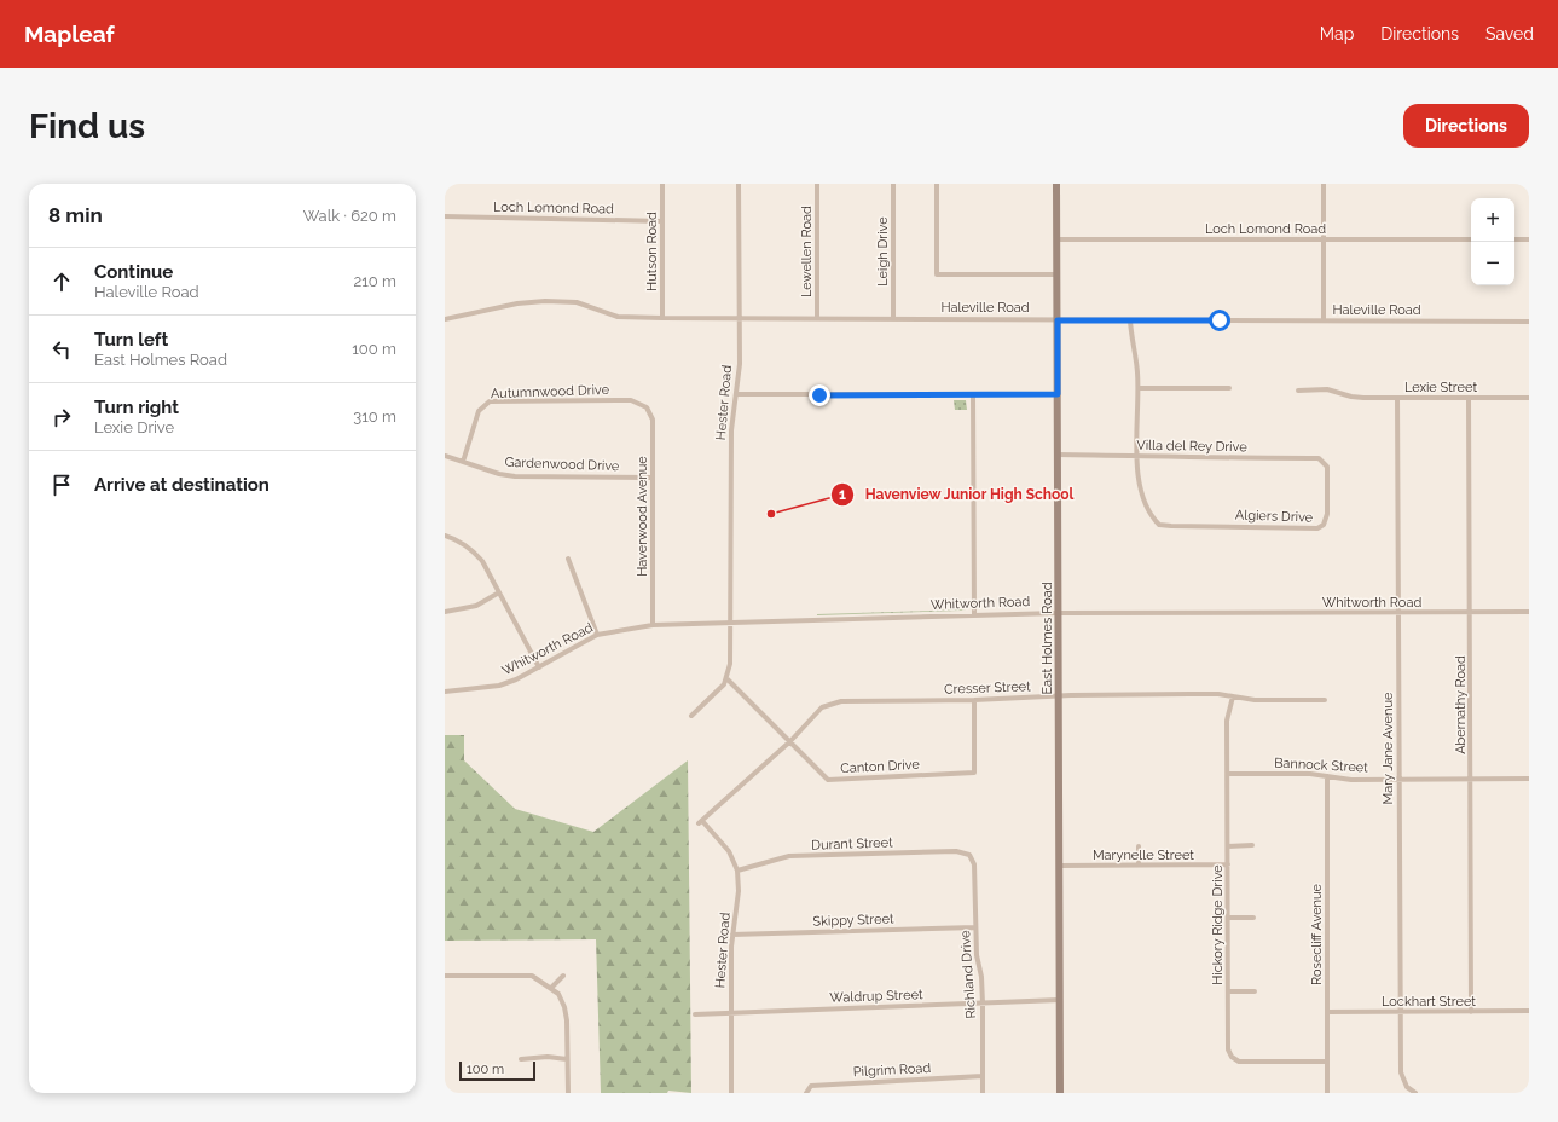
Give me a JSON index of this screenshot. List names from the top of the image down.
{
  "streets": {
    "main road": ["East Holmes Road"],
    "street": [
      "Loch Lomond Road",
      "Hutson Road",
      "Lewellen Road",
      "Leigh Drive",
      "Haleville Road",
      "Lexie Street",
      "Autumnwood Drive",
      "Hester Road",
      "Villa del Rey Drive",
      "Gardenwood Drive",
      "Haverwood Avenue",
      "Algiers Drive",
      "Whitworth Road",
      "Cresser Street",
      "Abernathy Road",
      "Mary Jane Avenue",
      "Bannock Street",
      "Canton Drive",
      "Durant Street",
      "Marynelle Street",
      "Skippy Street",
      "Hickory Ridge Drive",
      "Rosecliff Avenue",
      "Richland Drive",
      "Waldrup Street",
      "Lockhart Street",
      "Pilgrim Road"
    ]
  },
  "crossings": [
    ["Loch Lomond Road", "Hutson Road"],
    ["Loch Lomond Road", "East Holmes Road"],
    ["Hutson Road", "Haleville Road"],
    ["Lewellen Road", "Haleville Road"],
    ["Leigh Drive", "Haleville Road"],
    ["Haleville Road", "Hester Road"],
    ["Haleville Road", "East Holmes Road"],
    ["Lexie Street", "Abernathy Road"],
    ["Lexie Street", "Mary Jane Avenue"],
    ["Autumnwood Drive", "Gardenwood Drive"],
    ["Autumnwood Drive", "Haverwood Avenue"],
    ["Hester Road", "Whitworth Road"],
    ["Hester Road", "Cresser Street"],
    ["Hester Road", "Canton Drive"],
    ["Hester Road", "Durant Street"],
    ["Hester Road", "Skippy Street"],
    ["Hester Road", "Waldrup Street"],
    ["Villa del Rey Drive", "Algiers Drive"],
    ["Villa del Rey Drive", "East Holmes Road"],
    ["Gardenwood Drive", "Haverwood Avenue"],
    ["Haverwood Avenue", "Whitworth Road"],
    ["Whitworth Road", "East Holmes Road"],
    ["Whitworth Road", "Abernathy Road"],
    ["Whitworth Road", "Mary Jane Avenue"],
    ["East Holmes Road", "Cresser Street"],
    ["East Holmes Road", "Marynelle Street"],
    ["East Holmes Road", "Waldrup Street"],
    ["Cresser Street", "Canton Drive"],
    ["Cresser Street", "Hickory Ridge Drive"],
    ["Abernathy Road", "Bannock Street"],
    ["Abernathy Road", "Lockhart Street"],
    ["Mary Jane Avenue", "Bannock Street"],
    ["Mary Jane Avenue", "Lockhart Street"],
    ["Bannock Street", "Hickory Ridge Drive"],
    ["Bannock Street", "Rosecliff Avenue"],
    ["Durant Street", "Richland Drive"],
    ["Marynelle Street", "Hickory Ridge Drive"],
    ["Skippy Street", "Richland Drive"],
    ["Hickory Ridge Drive", "Rosecliff Avenue"],
    ["Rosecliff Avenue", "Lockhart Street"],
    ["Richland Drive", "Waldrup Street"],
    ["Richland Drive", "Pilgrim Road"]
  ],
  "places": ["Havenview Junior High School"],
  "scale_bar": "100 m",
  "page": {
    "header": "Mapleaf",
    "nav": ["Map", "Directions", "Saved"],
    "buttons": "Directions",
    "title": "Find us",
    "heading": ["8 min", "Walk · 620 m"],
    "map_buttons": ["+", "−"],
    "list": [
      ["Continue", "Haleville Road", "210 m"],
      ["Turn left", "East Holmes Road", "100 m"],
      ["Turn right", "Lexie Drive", "310 m"],
      "Arrive at destination"
    ],
    "scale": "100 m"
  }
}
